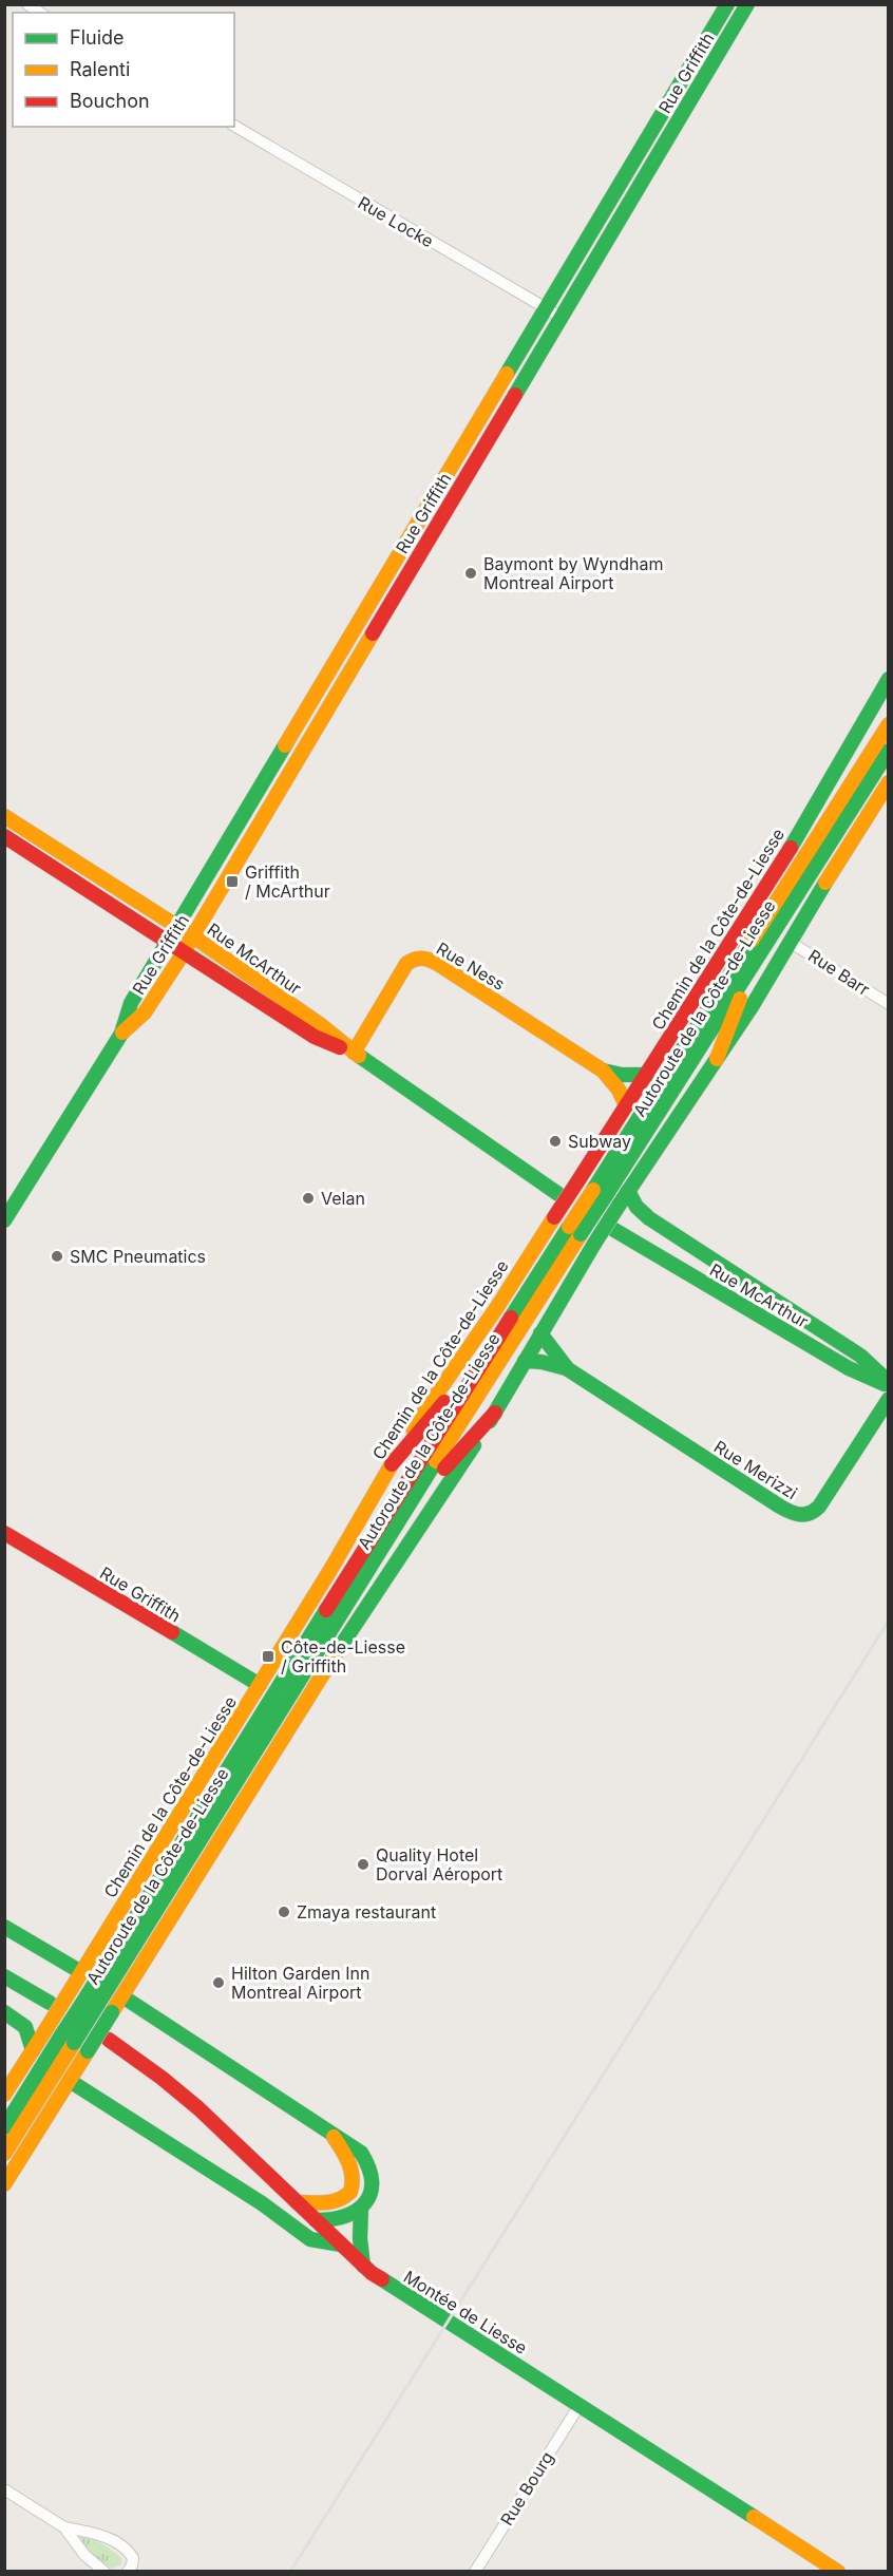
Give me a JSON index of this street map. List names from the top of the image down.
{
  "streets": {
    "main road": [
      "Rue Griffith",
      "Chemin de la Côte-de-Liesse",
      "Rue McArthur",
      "Rue Ness",
      "Autoroute de la Côte-de-Liesse",
      "Rue Merizzi",
      "Montée de Liesse"
    ],
    "street": ["Rue Locke", "Rue Barr", "Rue Bourg"]
  },
  "crossings": [
    ["Rue Griffith", "Rue Locke"],
    ["Rue Griffith", "Chemin de la Côte-de-Liesse"],
    ["Rue Griffith", "Rue McArthur"],
    ["Chemin de la Côte-de-Liesse", "Rue Ness"],
    ["Rue McArthur", "Rue Ness"],
    ["Montée de Liesse", "Rue Bourg"]
  ],
  "places": {
    "other": [
      "Baymont by Wyndham Montreal Airport",
      "Subway",
      "Velan",
      "SMC Pneumatics",
      "Quality Hotel Dorval Aéroport",
      "Zmaya restaurant",
      "Hilton Garden Inn Montreal Airport"
    ],
    "transit": ["Griffith / McArthur", "Côte-de-Liesse / Griffith"]
  },
  "legend": ["Fluide", "Ralenti", "Bouchon"]
}
